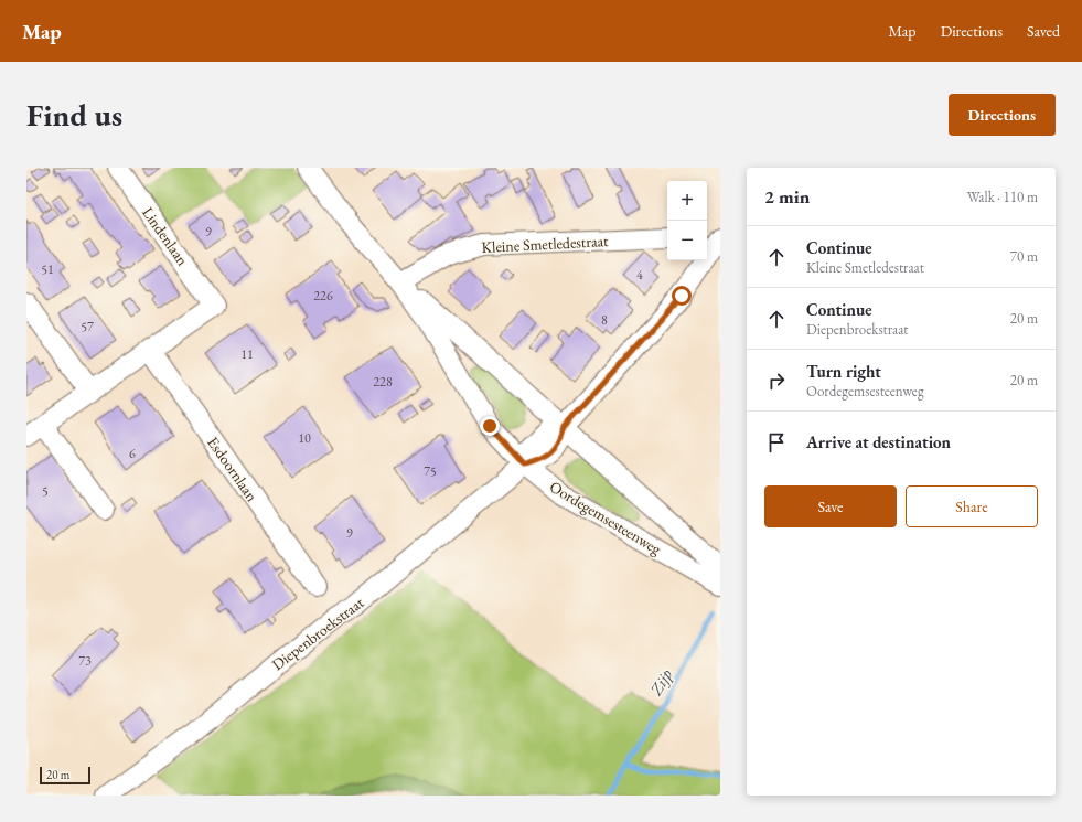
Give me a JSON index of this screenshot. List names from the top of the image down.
{
  "streets": {
    "street": [
      "Lindenlaan",
      "Kleine Smetledestraat",
      "Esdoornlaan",
      "Oordegemsesteenweg",
      "Diepenbroekstraat"
    ]
  },
  "crossings": [
    ["Lindenlaan", "Esdoornlaan"],
    ["Kleine Smetledestraat", "Oordegemsesteenweg"],
    ["Oordegemsesteenweg", "Diepenbroekstraat"]
  ],
  "water": ["Zijp"],
  "house_numbers": [
    "9",
    "51",
    "4",
    "226",
    "8",
    "57",
    "11",
    "228",
    "10",
    "6",
    "75",
    "5",
    "9",
    "73"
  ],
  "scale_bar": "20 m",
  "page": {
    "header": "Map",
    "nav": ["Map", "Directions", "Saved"],
    "buttons": [
      "Directions",
      ["Save", "Share"]
    ],
    "title": "Find us",
    "heading": ["2 min", "Walk · 110 m"],
    "map_buttons": ["+", "−"],
    "list": [
      ["Continue", "Kleine Smetledestraat", "70 m"],
      ["Continue", "Diepenbroekstraat", "20 m"],
      ["Turn right", "Oordegemsesteenweg", "20 m"],
      "Arrive at destination"
    ],
    "scale": "20 m"
  }
}
